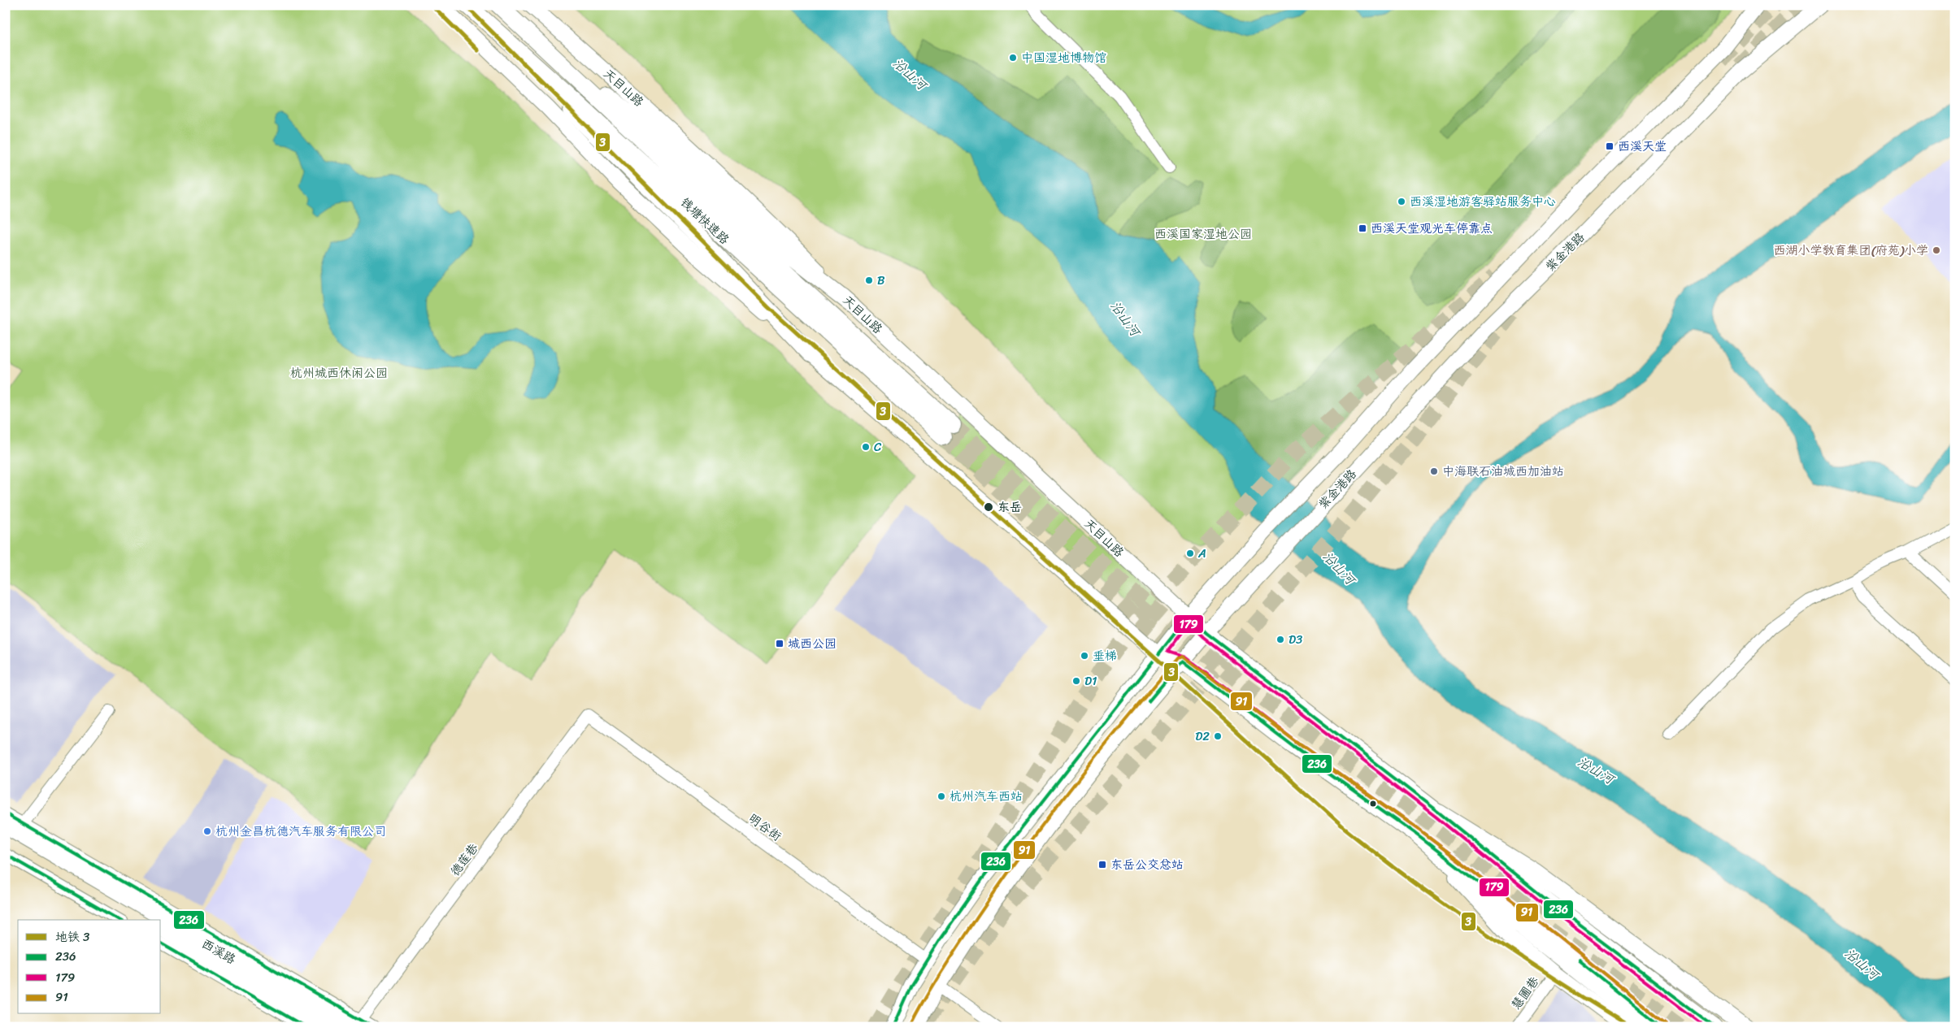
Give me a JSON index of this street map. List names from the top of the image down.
{
  "streets": {
    "highway": ["钱塘快速路"],
    "main road": ["天目山路", "紫金港路", "西溪路"],
    "street": ["明谷街", "德莲巷", "慧圃巷"]
  },
  "crossings": [
    ["天目山路", "紫金港路"],
    ["紫金港路", "明谷街"],
    ["明谷街", "德莲巷"],
    ["德莲巷", "西溪路"]
  ],
  "water": ["沿山河"],
  "parks": ["西溪国家湿地公园", "杭州城西休闲公园"],
  "places": {
    "other": [
      "中国湿地博物馆",
      "西溪湿地游客驿站服务中心",
      "西湖小学教育集团(府苑)小学",
      "B",
      "C",
      "中海联石油城西加油站",
      "东岳",
      "A",
      "D3",
      "垂梯",
      "D1",
      "D2",
      "杭州汽车西站",
      "杭州金昌杭德汽车服务有限公司"
    ],
    "transit": [
      "西溪天堂",
      "西溪天堂观光车停靠点",
      "城西公园",
      "东岳公交总站"
    ]
  },
  "lines": [
    "metro line 3",
    "transit line 236",
    "transit line 179",
    "transit line 91"
  ],
  "legend": [
    "地铁 3",
    "236",
    "179",
    "91"
  ]
}
